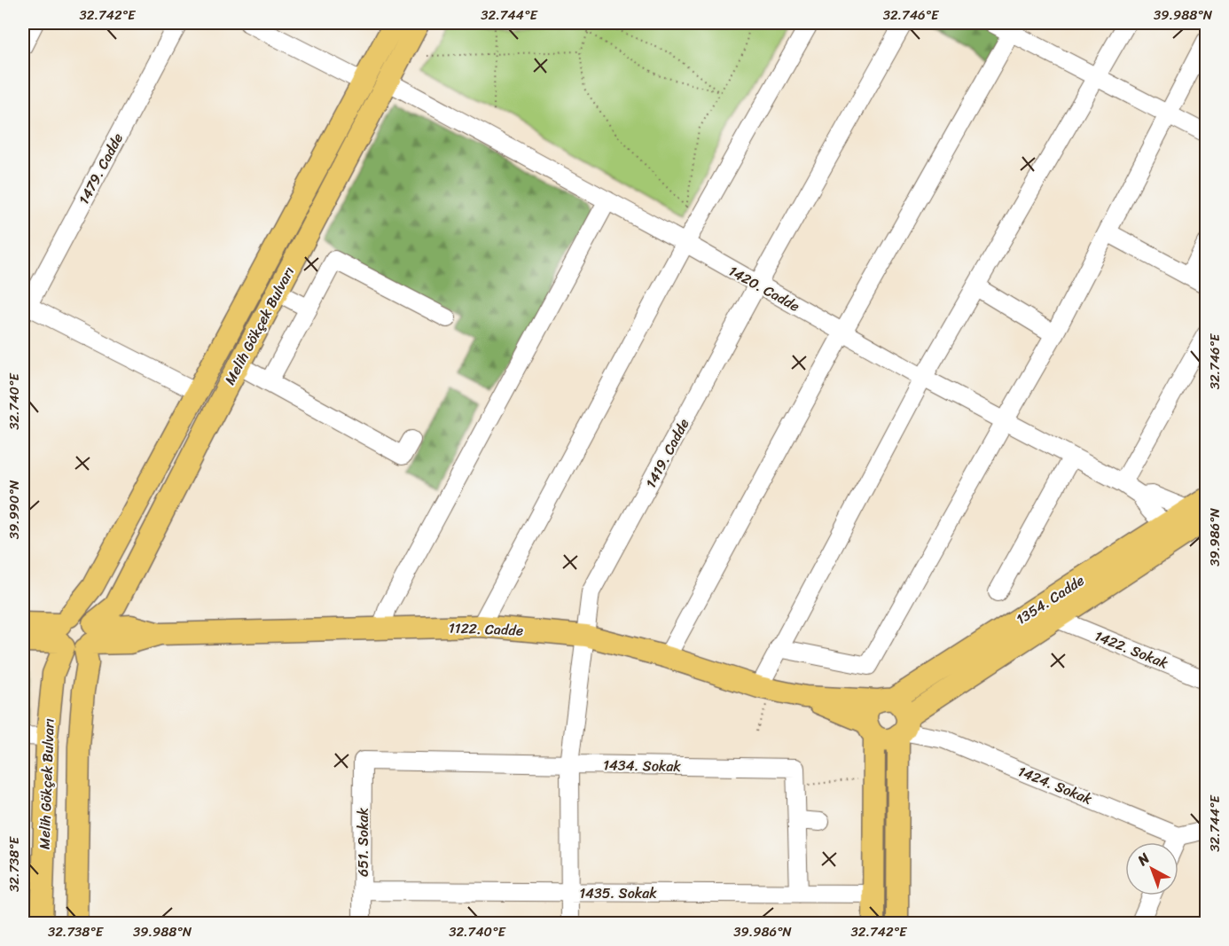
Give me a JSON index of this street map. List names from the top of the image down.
{
  "streets": {
    "main road": ["Melih Gökçek Bulvarı", "1354. Cadde", "1122. Cadde"],
    "street": [
      "1479. Cadde",
      "1420. Cadde",
      "1419. Cadde",
      "1422. Sokak",
      "1434. Sokak",
      "1424. Sokak",
      "651. Sokak",
      "1435. Sokak"
    ]
  },
  "crossings": [
    ["1420. Cadde", "Melih Gökçek Bulvarı"],
    ["1420. Cadde", "1419. Cadde"],
    ["1420. Cadde", "1354. Cadde"],
    ["Melih Gökçek Bulvarı", "1122. Cadde"],
    ["1419. Cadde", "1122. Cadde"],
    ["1419. Cadde", "1434. Sokak"],
    ["1419. Cadde", "1435. Sokak"],
    ["1354. Cadde", "1422. Sokak"],
    ["1354. Cadde", "1424. Sokak"],
    ["1434. Sokak", "651. Sokak"],
    ["1434. Sokak", "1435. Sokak"],
    ["651. Sokak", "1435. Sokak"]
  ],
  "north": "top left",
  "coordinates": [
    "32.742°E",
    "32.744°E",
    "32.746°E",
    "39.988°N",
    "32.740°E",
    "39.990°N",
    "39.986°N",
    "32.738°E"
  ]
}
